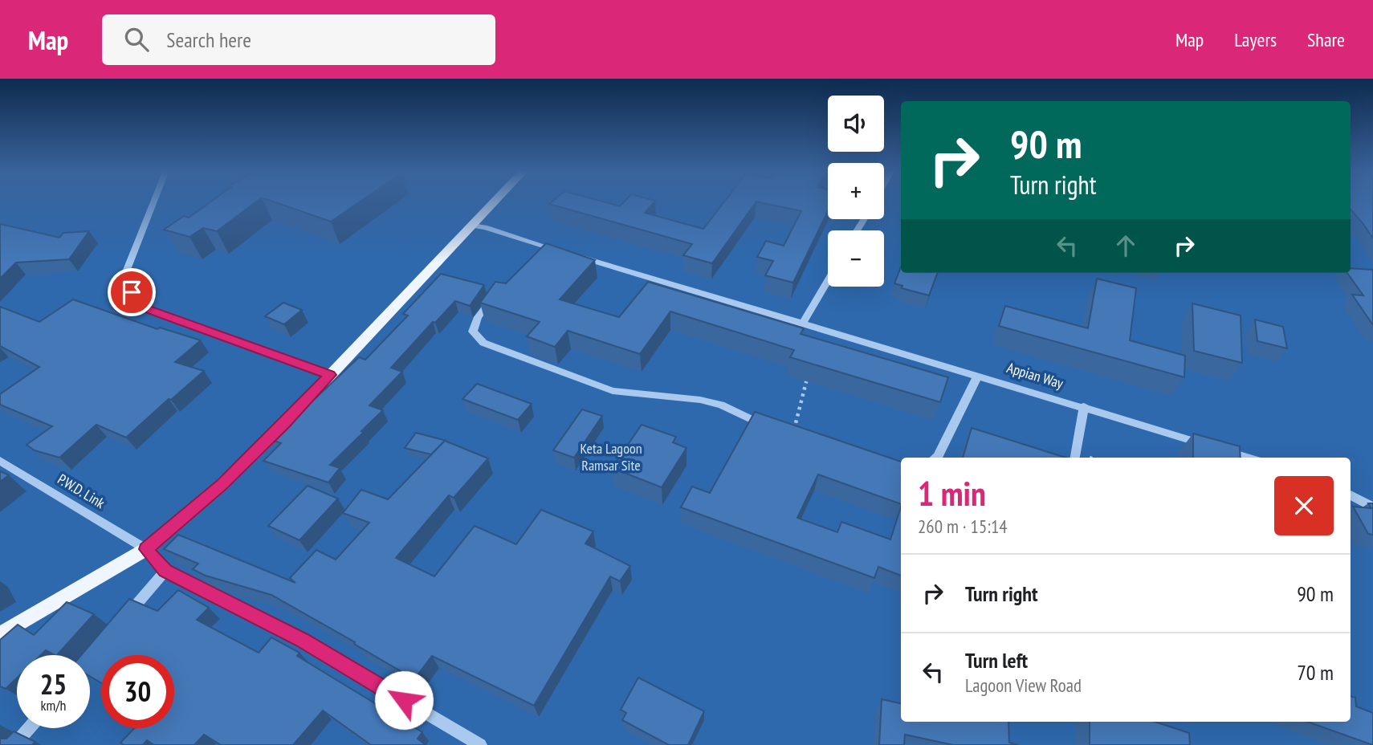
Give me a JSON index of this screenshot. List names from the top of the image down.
{
  "streets": {
    "street": ["Appian Way", "P.W.D. Link"]
  },
  "parks": ["Keta Lagoon Ramsar Site"],
  "page": {
    "header": "Map",
    "search": "Search here",
    "nav": ["Map", "Layers", "Share"],
    "map_buttons": ["+", "−"],
    "turn": ["90 m", "Turn right"],
    "heading": ["1 min", "260 m · 15:14"],
    "list": [
      {
        "name": "Turn right",
        "value": "90 m"
      },
      {
        "name": "Turn left",
        "note": "Lagoon View Road",
        "value": "70 m"
      }
    ],
    "speed": "25 km/h",
    "limit": "30"
  }
}
